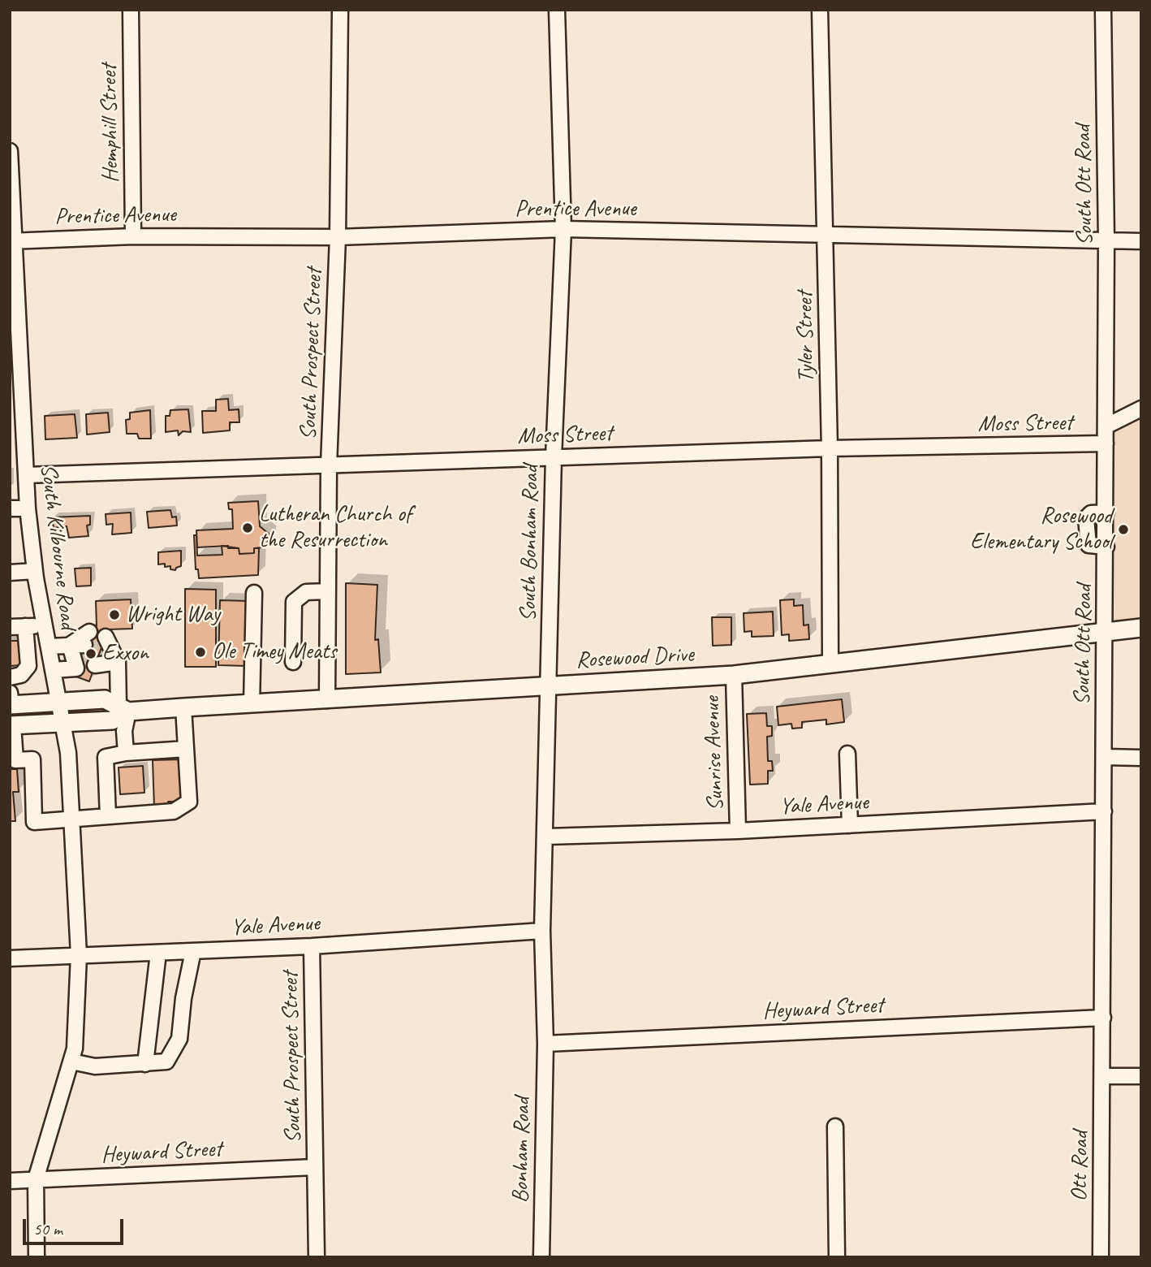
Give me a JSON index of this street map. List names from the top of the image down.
{
  "streets": {
    "main road": ["Rosewood Drive"],
    "street": [
      "Hemphill Street",
      "South Ott Road",
      "Prentice Avenue",
      "Tyler Street",
      "South Prospect Street",
      "Moss Street",
      "South Bonham Road",
      "South Kilbourne Road",
      "Sunrise Avenue",
      "Yale Avenue",
      "Heyward Street",
      "Bonham Road",
      "Ott Road"
    ]
  },
  "crossings": [
    ["Hemphill Street", "Prentice Avenue"],
    ["South Ott Road", "Prentice Avenue"],
    ["South Ott Road", "Moss Street"],
    ["South Ott Road", "Rosewood Drive"],
    ["South Ott Road", "Yale Avenue"],
    ["South Ott Road", "Heyward Street"],
    ["South Ott Road", "Ott Road"],
    ["Prentice Avenue", "Tyler Street"],
    ["Prentice Avenue", "South Prospect Street"],
    ["Prentice Avenue", "South Bonham Road"],
    ["Prentice Avenue", "South Kilbourne Road"],
    ["Tyler Street", "Moss Street"],
    ["Tyler Street", "Rosewood Drive"],
    ["South Prospect Street", "Moss Street"],
    ["South Prospect Street", "Rosewood Drive"],
    ["South Prospect Street", "Yale Avenue"],
    ["South Prospect Street", "Heyward Street"],
    ["Moss Street", "South Bonham Road"],
    ["Moss Street", "South Kilbourne Road"],
    ["South Bonham Road", "Rosewood Drive"],
    ["South Bonham Road", "Yale Avenue"],
    ["South Bonham Road", "Heyward Street"],
    ["South Bonham Road", "Bonham Road"],
    ["South Kilbourne Road", "Rosewood Drive"],
    ["South Kilbourne Road", "Yale Avenue"],
    ["South Kilbourne Road", "Heyward Street"],
    ["Rosewood Drive", "Sunrise Avenue"],
    ["Sunrise Avenue", "Yale Avenue"],
    ["Heyward Street", "Bonham Road"]
  ],
  "places": [
    "Lutheran Church of the Resurrection",
    "Rosewood Elementary School",
    "Wright Way",
    "Ole Timey Meats",
    "Exxon"
  ],
  "scale_bar": "50 m"
}
